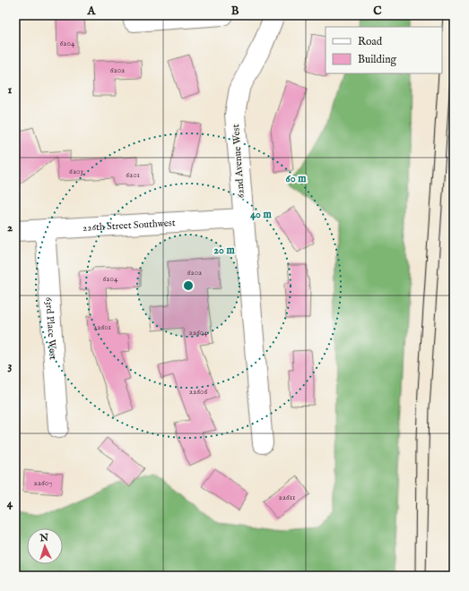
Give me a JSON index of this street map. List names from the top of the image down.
{
  "streets": {
    "street": ["62nd Avenue West", "226th Street Southwest", "63rd Place West"]
  },
  "crossings": [
    ["62nd Avenue West", "226th Street Southwest"],
    ["226th Street Southwest", "63rd Place West"]
  ],
  "house_numbers": [
    "6204",
    "6202",
    "6203",
    "6201",
    "6202",
    "6204",
    "22601",
    "22604",
    "22606",
    "22607",
    "22611"
  ],
  "legend": ["Road", "Building"],
  "north": "top",
  "grid": {
    "columns": ["A", "B", "C"],
    "rows": [
      "1",
      "2",
      "3",
      "4"
    ]
  },
  "rings": ["60 m", "40 m", "20 m"]
}
